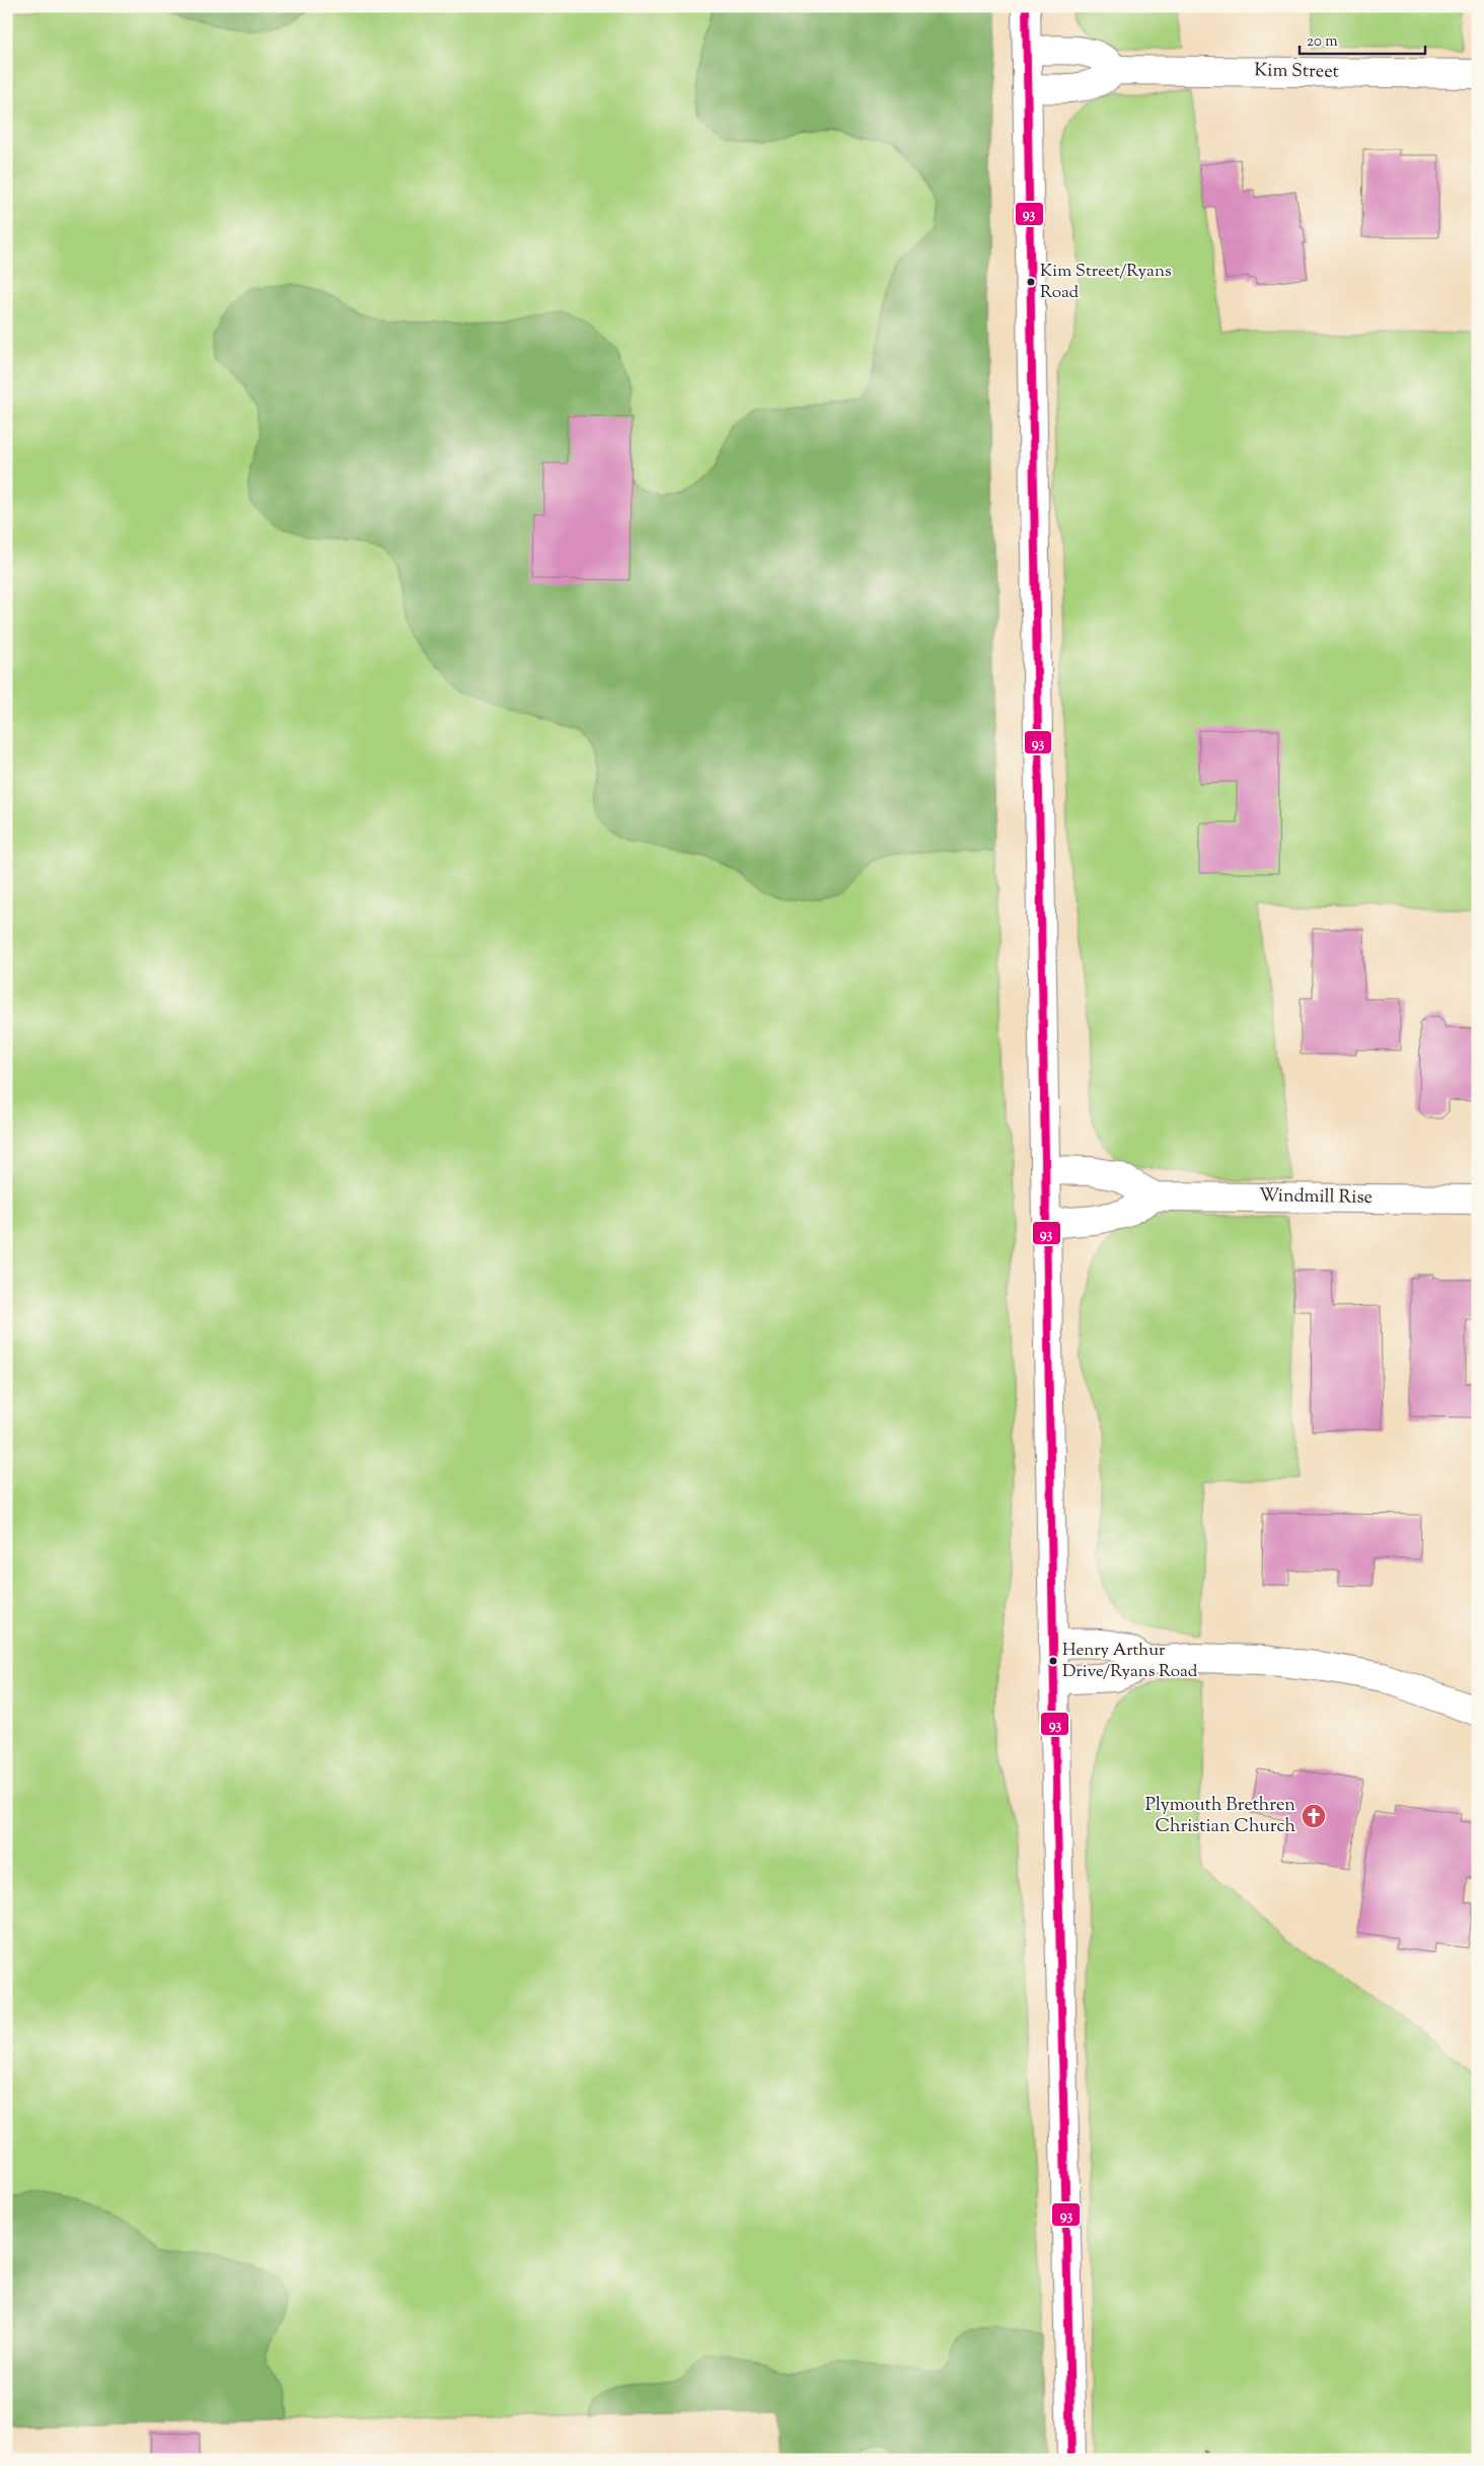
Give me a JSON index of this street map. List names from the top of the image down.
{
  "streets": {
    "main road": ["Kim Street", "Windmill Rise"]
  },
  "places": {
    "other": ["Kim Street/Ryans Road", "Henry Arthur Drive/Ryans Road"],
    "church": ["Plymouth Brethren Christian Church"]
  },
  "lines": ["transit line 93"],
  "scale_bar": "20 m"
}
